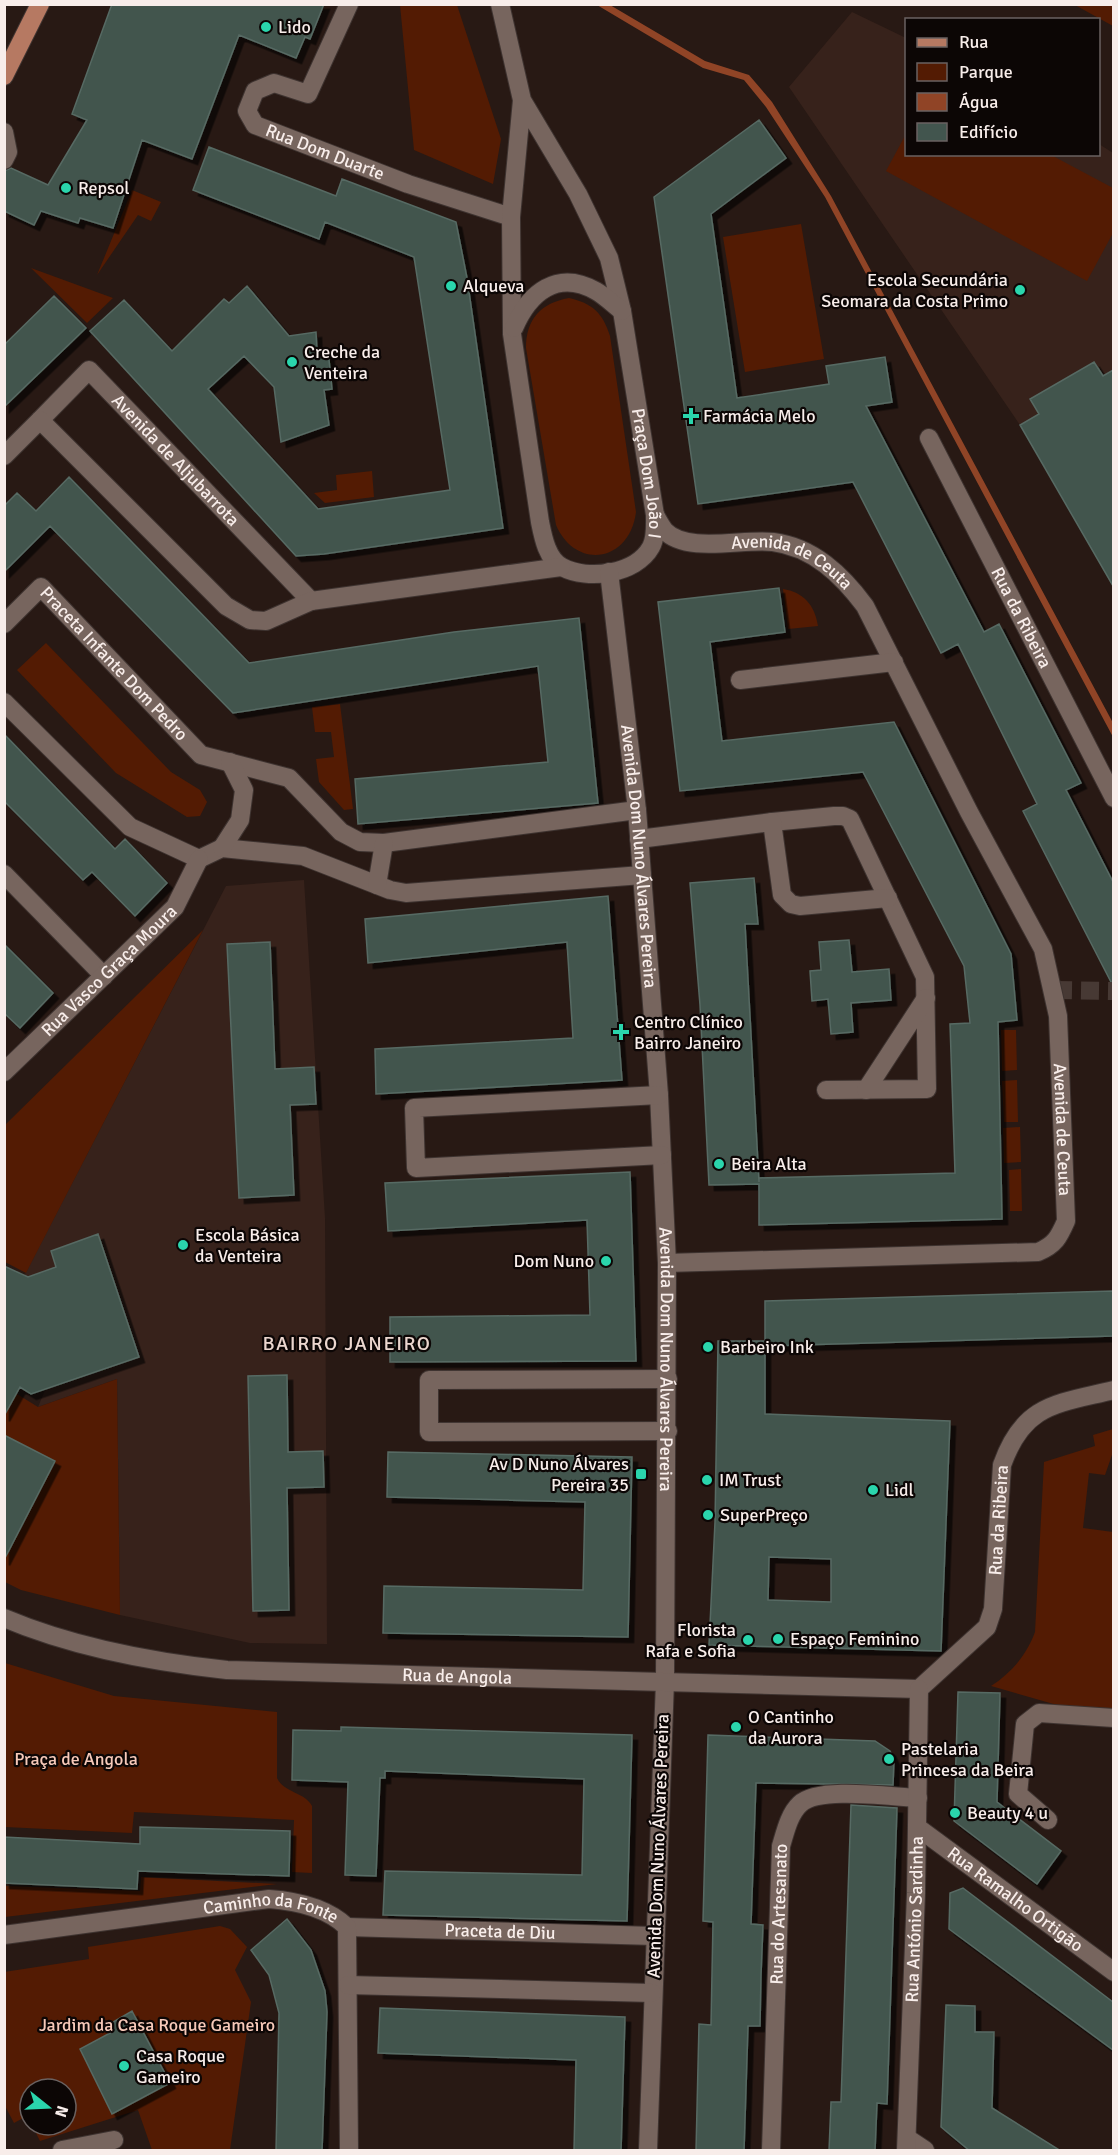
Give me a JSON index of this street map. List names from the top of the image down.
{
  "streets": {
    "street": [
      "Rua Dom Duarte",
      "Avenida de Aljubarrota",
      "Praça Dom João I",
      "Avenida de Ceuta",
      "Rua da Ribeira",
      "Praceta Infante Dom Pedro",
      "Avenida Dom Nuno Álvares Pereira",
      "Rua Vasco Graça Moura",
      "Rua de Angola",
      "Rua Ramalho Ortigão",
      "Rua do Artesanato",
      "Caminho da Fonte",
      "Rua António Sardinha",
      "Praceta de Diu"
    ]
  },
  "crossings": [
    ["Praça Dom João I", "Avenida de Ceuta"],
    ["Praça Dom João I", "Avenida Dom Nuno Álvares Pereira"],
    ["Avenida de Ceuta", "Avenida Dom Nuno Álvares Pereira"],
    ["Rua da Ribeira", "Rua de Angola"],
    ["Rua da Ribeira", "Rua António Sardinha"],
    ["Praceta Infante Dom Pedro", "Avenida Dom Nuno Álvares Pereira"],
    ["Avenida Dom Nuno Álvares Pereira", "Rua de Angola"],
    ["Avenida Dom Nuno Álvares Pereira", "Praceta de Diu"],
    ["Rua de Angola", "Rua António Sardinha"],
    ["Rua Ramalho Ortigão", "Rua António Sardinha"],
    ["Rua do Artesanato", "Rua António Sardinha"],
    ["Caminho da Fonte", "Praceta de Diu"]
  ],
  "districts": ["BAIRRO JANEIRO"],
  "parks": ["Praça de Angola", "Jardim da Casa Roque Gameiro"],
  "places": {
    "other": [
      "Lido",
      "Repsol",
      "Alqueva",
      "Escola Secundária Seomara da Costa Primo",
      "Creche da Venteira",
      "Beira Alta",
      "Escola Básica da Venteira",
      "Dom Nuno",
      "Barbeiro Ink",
      "IM Trust",
      "Lidl",
      "SuperPreço",
      "Espaço Feminino",
      "Florista Rafa e Sofia",
      "O Cantinho da Aurora",
      "Pastelaria Princesa da Beira",
      "Beauty 4 u",
      "Casa Roque Gameiro"
    ],
    "health": ["Farmácia Melo", "Centro Clínico Bairro Janeiro"],
    "transit": ["Av D Nuno Álvares Pereira 35"]
  },
  "legend": [
    "Rua",
    "Parque",
    "Água",
    "Edifício"
  ],
  "north": "right"
}
